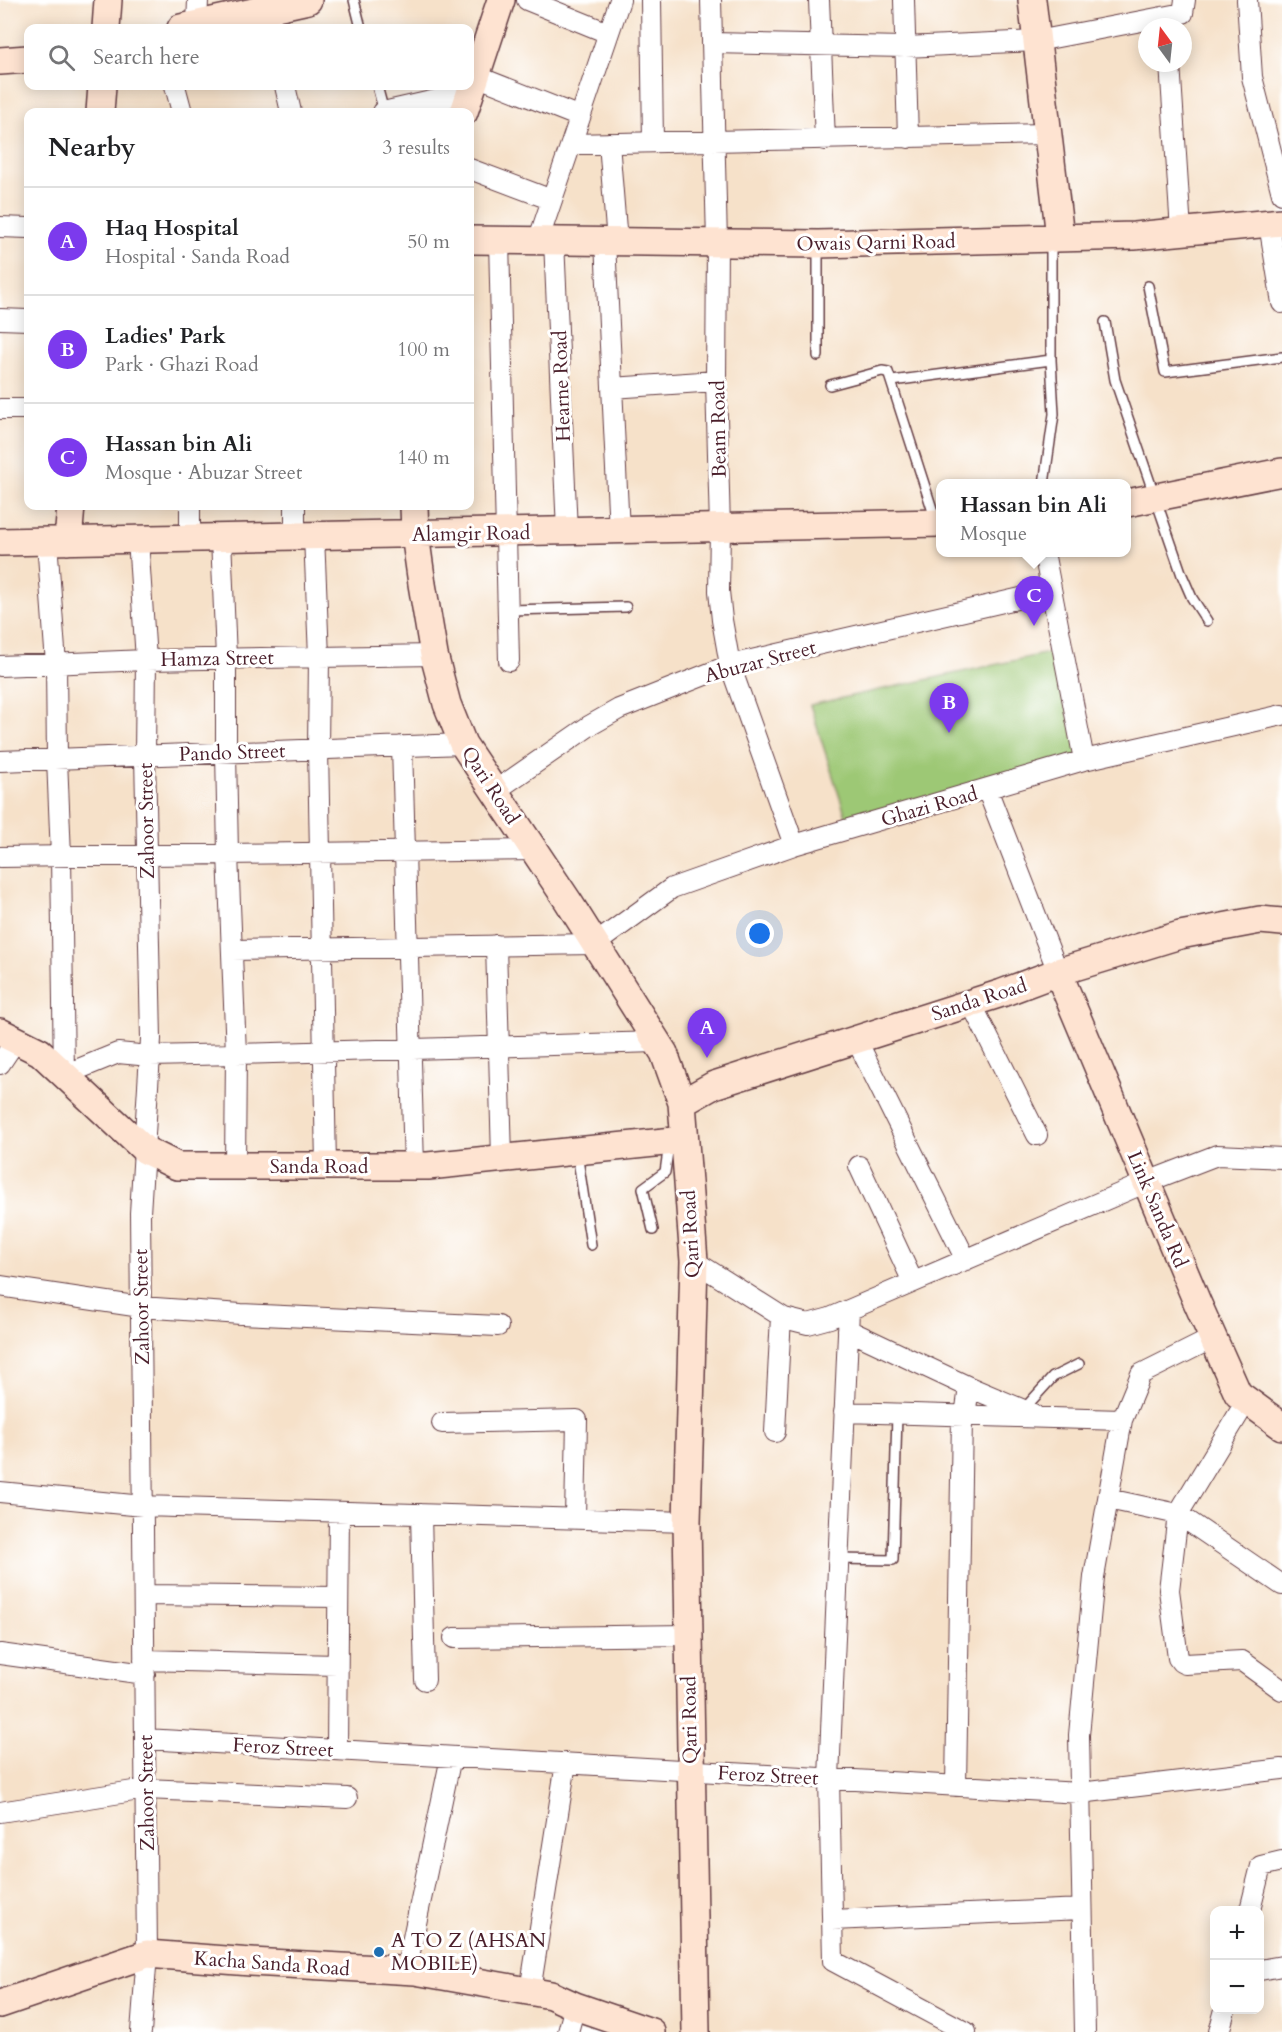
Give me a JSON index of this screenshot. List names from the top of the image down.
{
  "streets": {
    "main road": [
      "Owais Qarni Road",
      "Alamgir Road",
      "Qari Road",
      "Sanda Road",
      "Link Sanda Rd",
      "Kacha Sanda Road"
    ],
    "street": [
      "Hearne Road",
      "Beam Road",
      "Hamza Street",
      "Abuzar Street",
      "Pando Street",
      "Ghazi Road",
      "Zahoor Street",
      "Feroz Street"
    ]
  },
  "crossings": [
    ["Owais Qarni Road", "Hearne Road"],
    ["Owais Qarni Road", "Beam Road"],
    ["Hearne Road", "Alamgir Road"],
    ["Beam Road", "Alamgir Road"],
    ["Beam Road", "Abuzar Street"],
    ["Beam Road", "Ghazi Road"],
    ["Alamgir Road", "Qari Road"],
    ["Alamgir Road", "Zahoor Street"],
    ["Hamza Street", "Qari Road"],
    ["Hamza Street", "Zahoor Street"],
    ["Abuzar Street", "Qari Road"],
    ["Pando Street", "Qari Road"],
    ["Pando Street", "Zahoor Street"],
    ["Qari Road", "Ghazi Road"],
    ["Qari Road", "Sanda Road"],
    ["Qari Road", "Feroz Street"],
    ["Zahoor Street", "Sanda Road"],
    ["Zahoor Street", "Feroz Street"],
    ["Zahoor Street", "Kacha Sanda Road"],
    ["Sanda Road", "Link Sanda Rd"]
  ],
  "places": ["A TO Z (AHSAN MOBILE)"],
  "north": "top",
  "page": {
    "search": "Search here",
    "heading": ["Nearby", "3 results"],
    "list": [
      {
        "mark": "A",
        "name": "Haq Hospital",
        "note": "Hospital · Sanda Road",
        "value": "50 m"
      },
      {
        "mark": "B",
        "name": "Ladies' Park",
        "note": "Park · Ghazi Road",
        "value": "100 m"
      },
      {
        "mark": "C",
        "name": "Hassan bin Ali",
        "note": "Mosque · Abuzar Street",
        "value": "140 m"
      }
    ],
    "popup": ["Hassan bin Ali", "Mosque"],
    "pins": ["C", "B", "A"],
    "map_buttons": ["+", "−"]
  }
}
